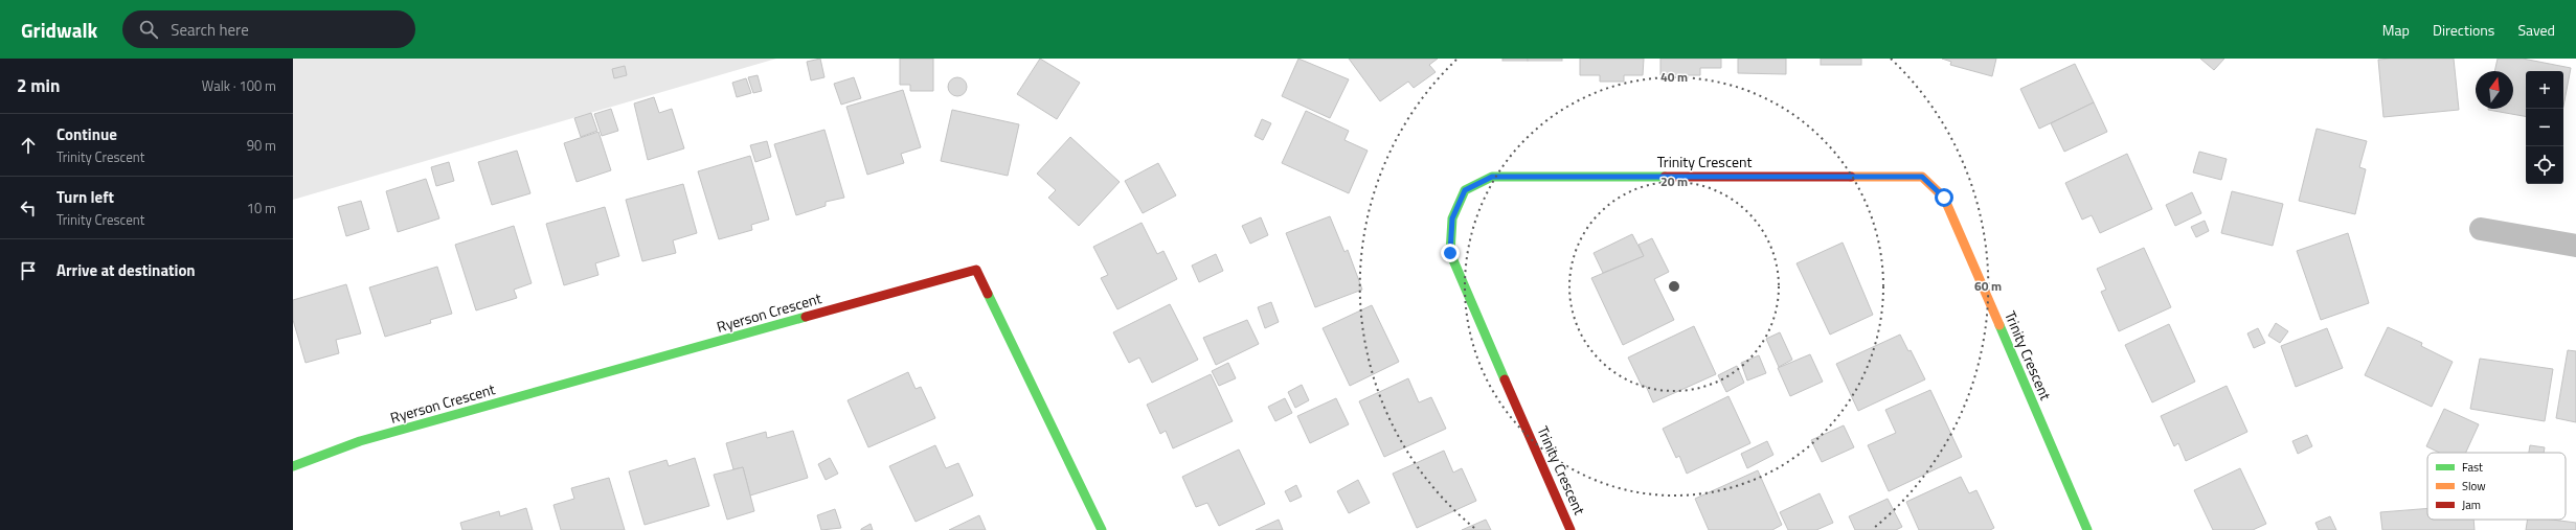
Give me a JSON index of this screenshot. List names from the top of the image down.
{
  "streets": {
    "street": ["Trinity Crescent", "Ryerson Crescent"]
  },
  "legend": ["Fast", "Slow", "Jam"],
  "north": "top",
  "page": {
    "header": "Gridwalk",
    "search": "Search here",
    "nav": ["Map", "Directions", "Saved"],
    "heading": ["2 min", "Walk · 100 m"],
    "map_buttons": ["+", "−"],
    "list": [
      ["Continue", "Trinity Crescent", "90 m"],
      ["Turn left", "Trinity Crescent", "10 m"],
      "Arrive at destination"
    ]
  },
  "rings": ["40 m", "20 m", "60 m"]
}
